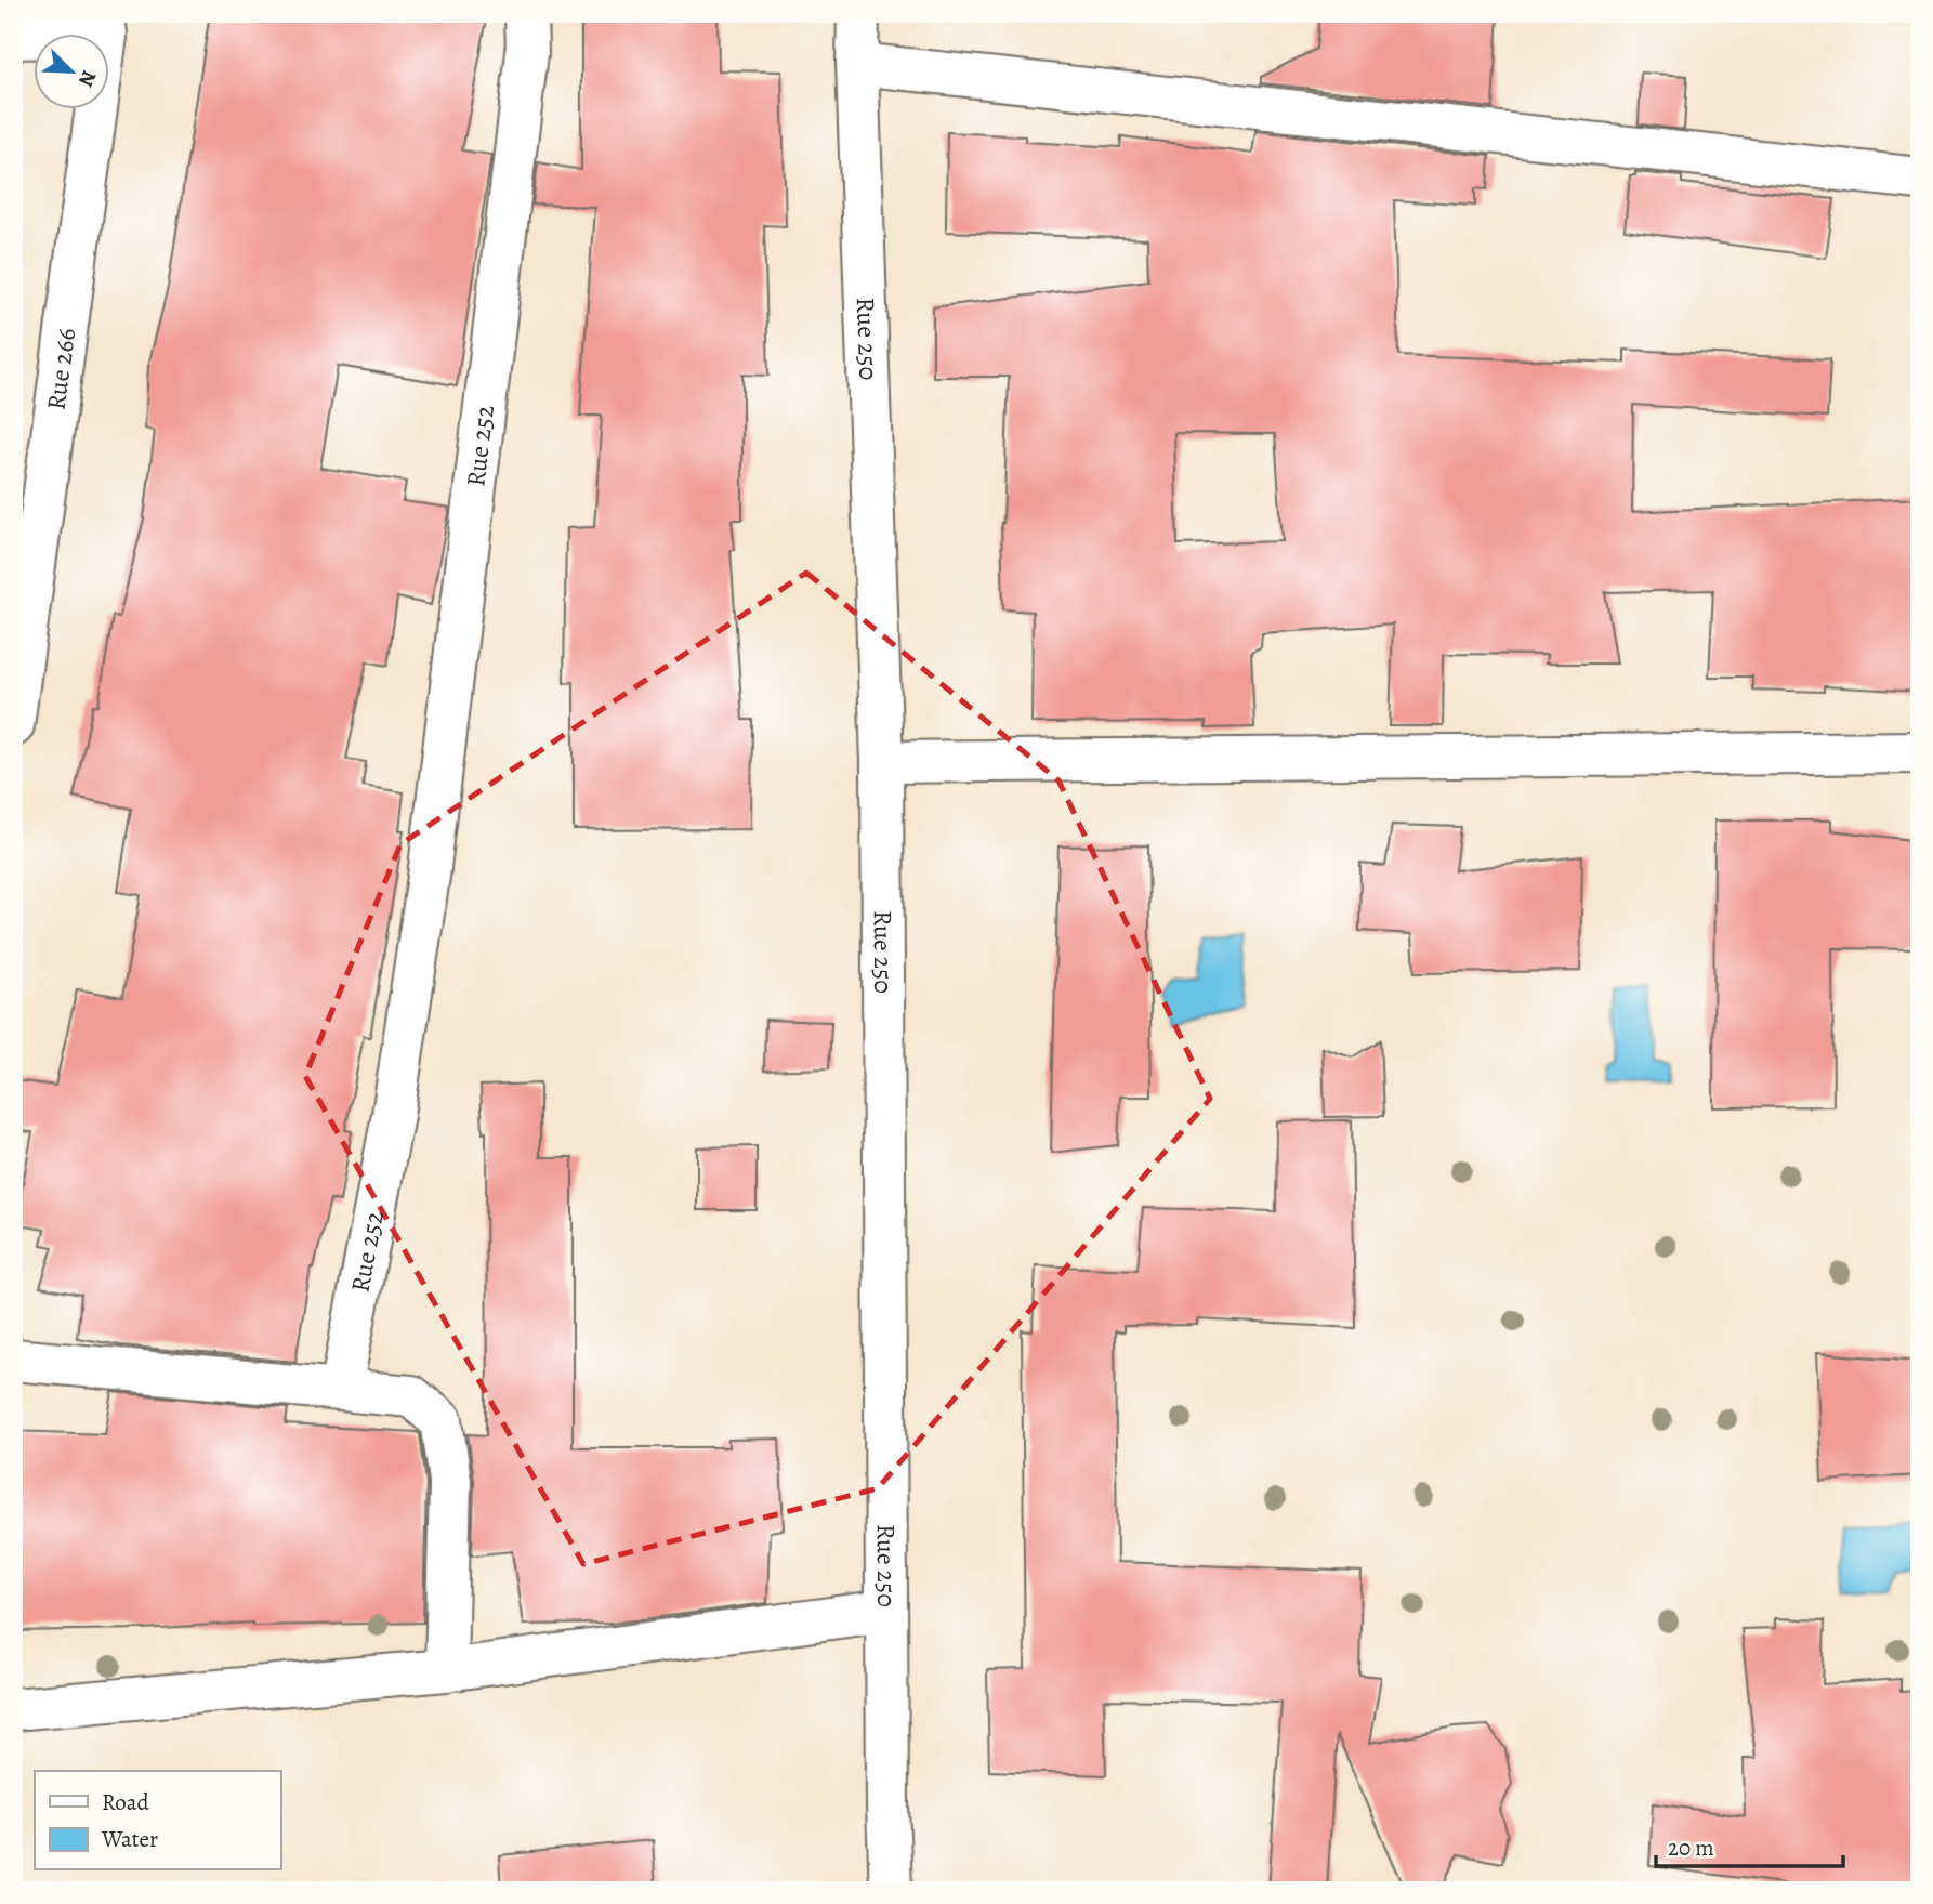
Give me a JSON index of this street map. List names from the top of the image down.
{
  "streets": {
    "street": ["Rue 250", "Rue 266", "Rue 252"]
  },
  "legend": ["Road", "Water"],
  "scale_bar": "20 m",
  "north": "bottom right"
}
